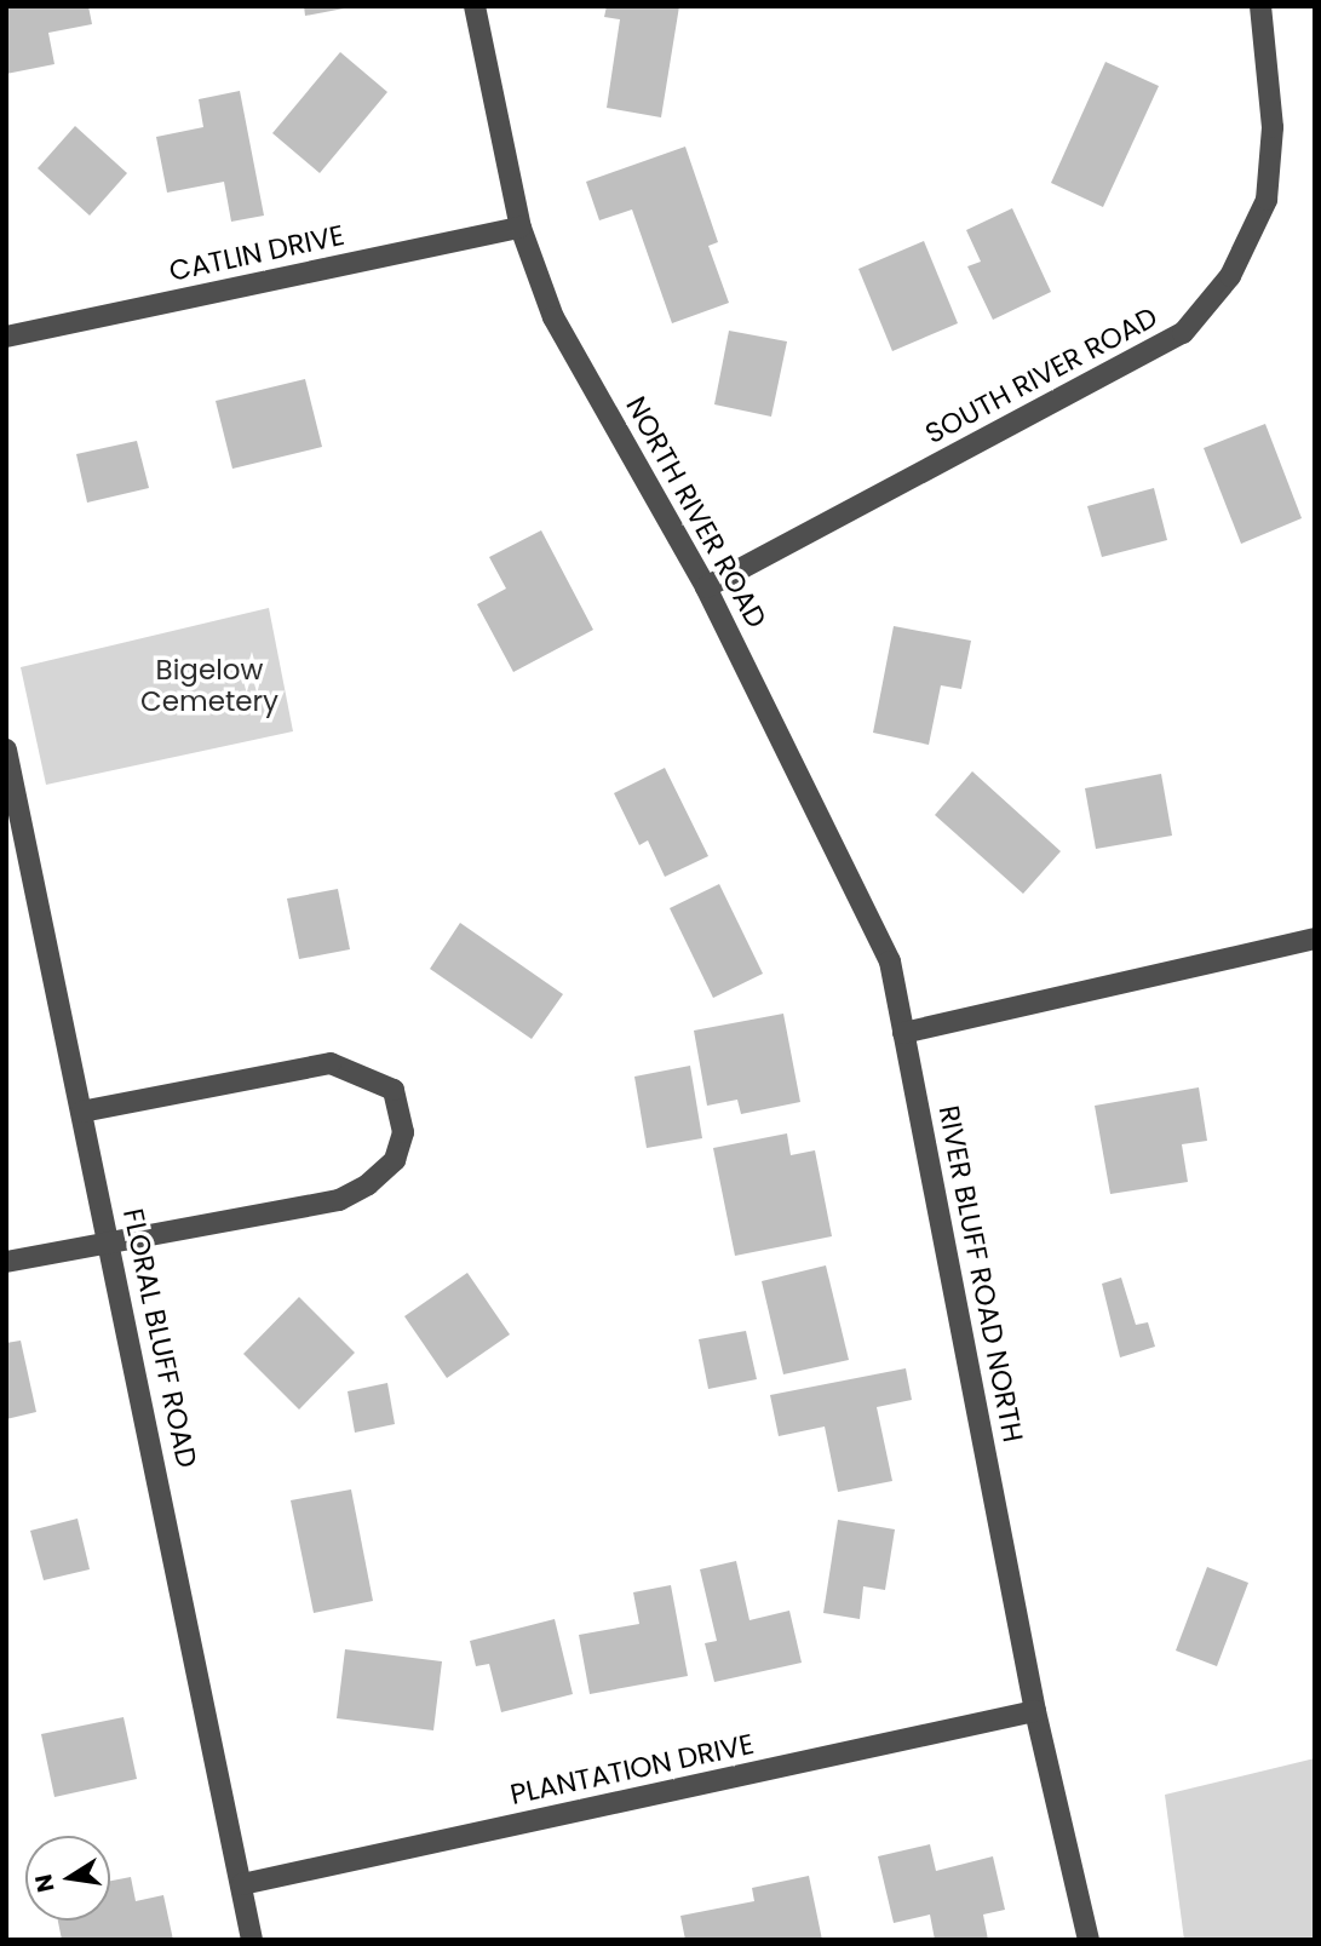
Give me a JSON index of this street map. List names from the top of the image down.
{
  "streets": {
    "street": [
      "CATLIN DRIVE",
      "SOUTH RIVER ROAD",
      "NORTH RIVER ROAD",
      "RIVER BLUFF ROAD NORTH",
      "FLORAL BLUFF ROAD",
      "PLANTATION DRIVE"
    ]
  },
  "crossings": [
    ["CATLIN DRIVE", "NORTH RIVER ROAD"],
    ["SOUTH RIVER ROAD", "NORTH RIVER ROAD"],
    ["NORTH RIVER ROAD", "RIVER BLUFF ROAD NORTH"],
    ["RIVER BLUFF ROAD NORTH", "PLANTATION DRIVE"],
    ["FLORAL BLUFF ROAD", "PLANTATION DRIVE"]
  ],
  "parks": ["Bigelow Cemetery"],
  "north": "left"
}
